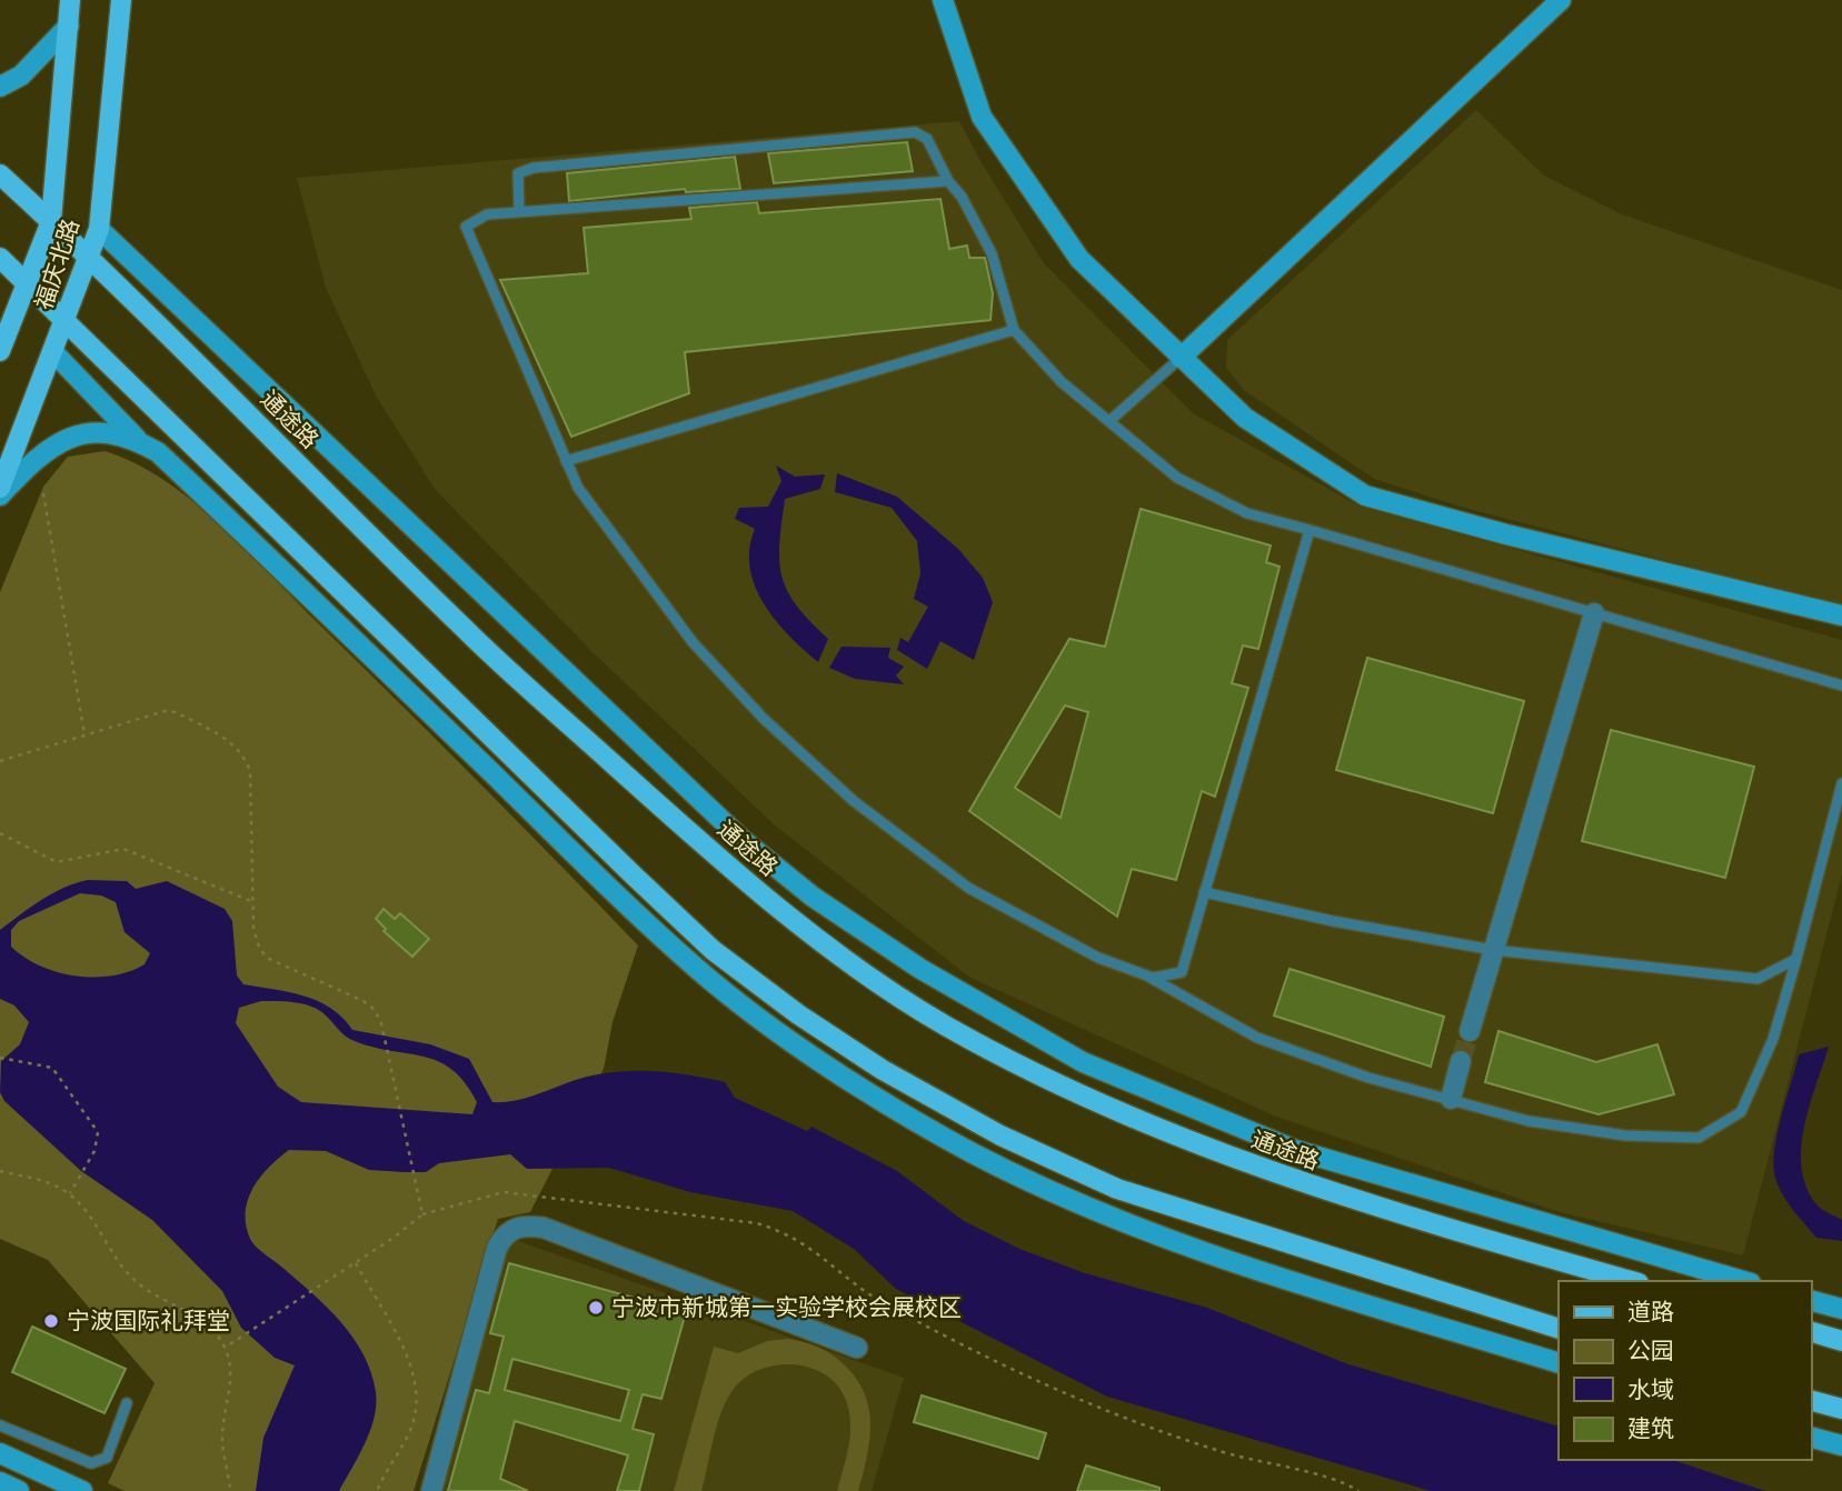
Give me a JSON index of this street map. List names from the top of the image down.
{
  "streets": {
    "main road": ["福庆北路", "通途路"]
  },
  "crossings": [
    ["福庆北路", "通途路"]
  ],
  "places": ["宁波市新城第一实验学校会展校区", "宁波国际礼拜堂"],
  "legend": [
    "道路",
    "公园",
    "水域",
    "建筑"
  ]
}
